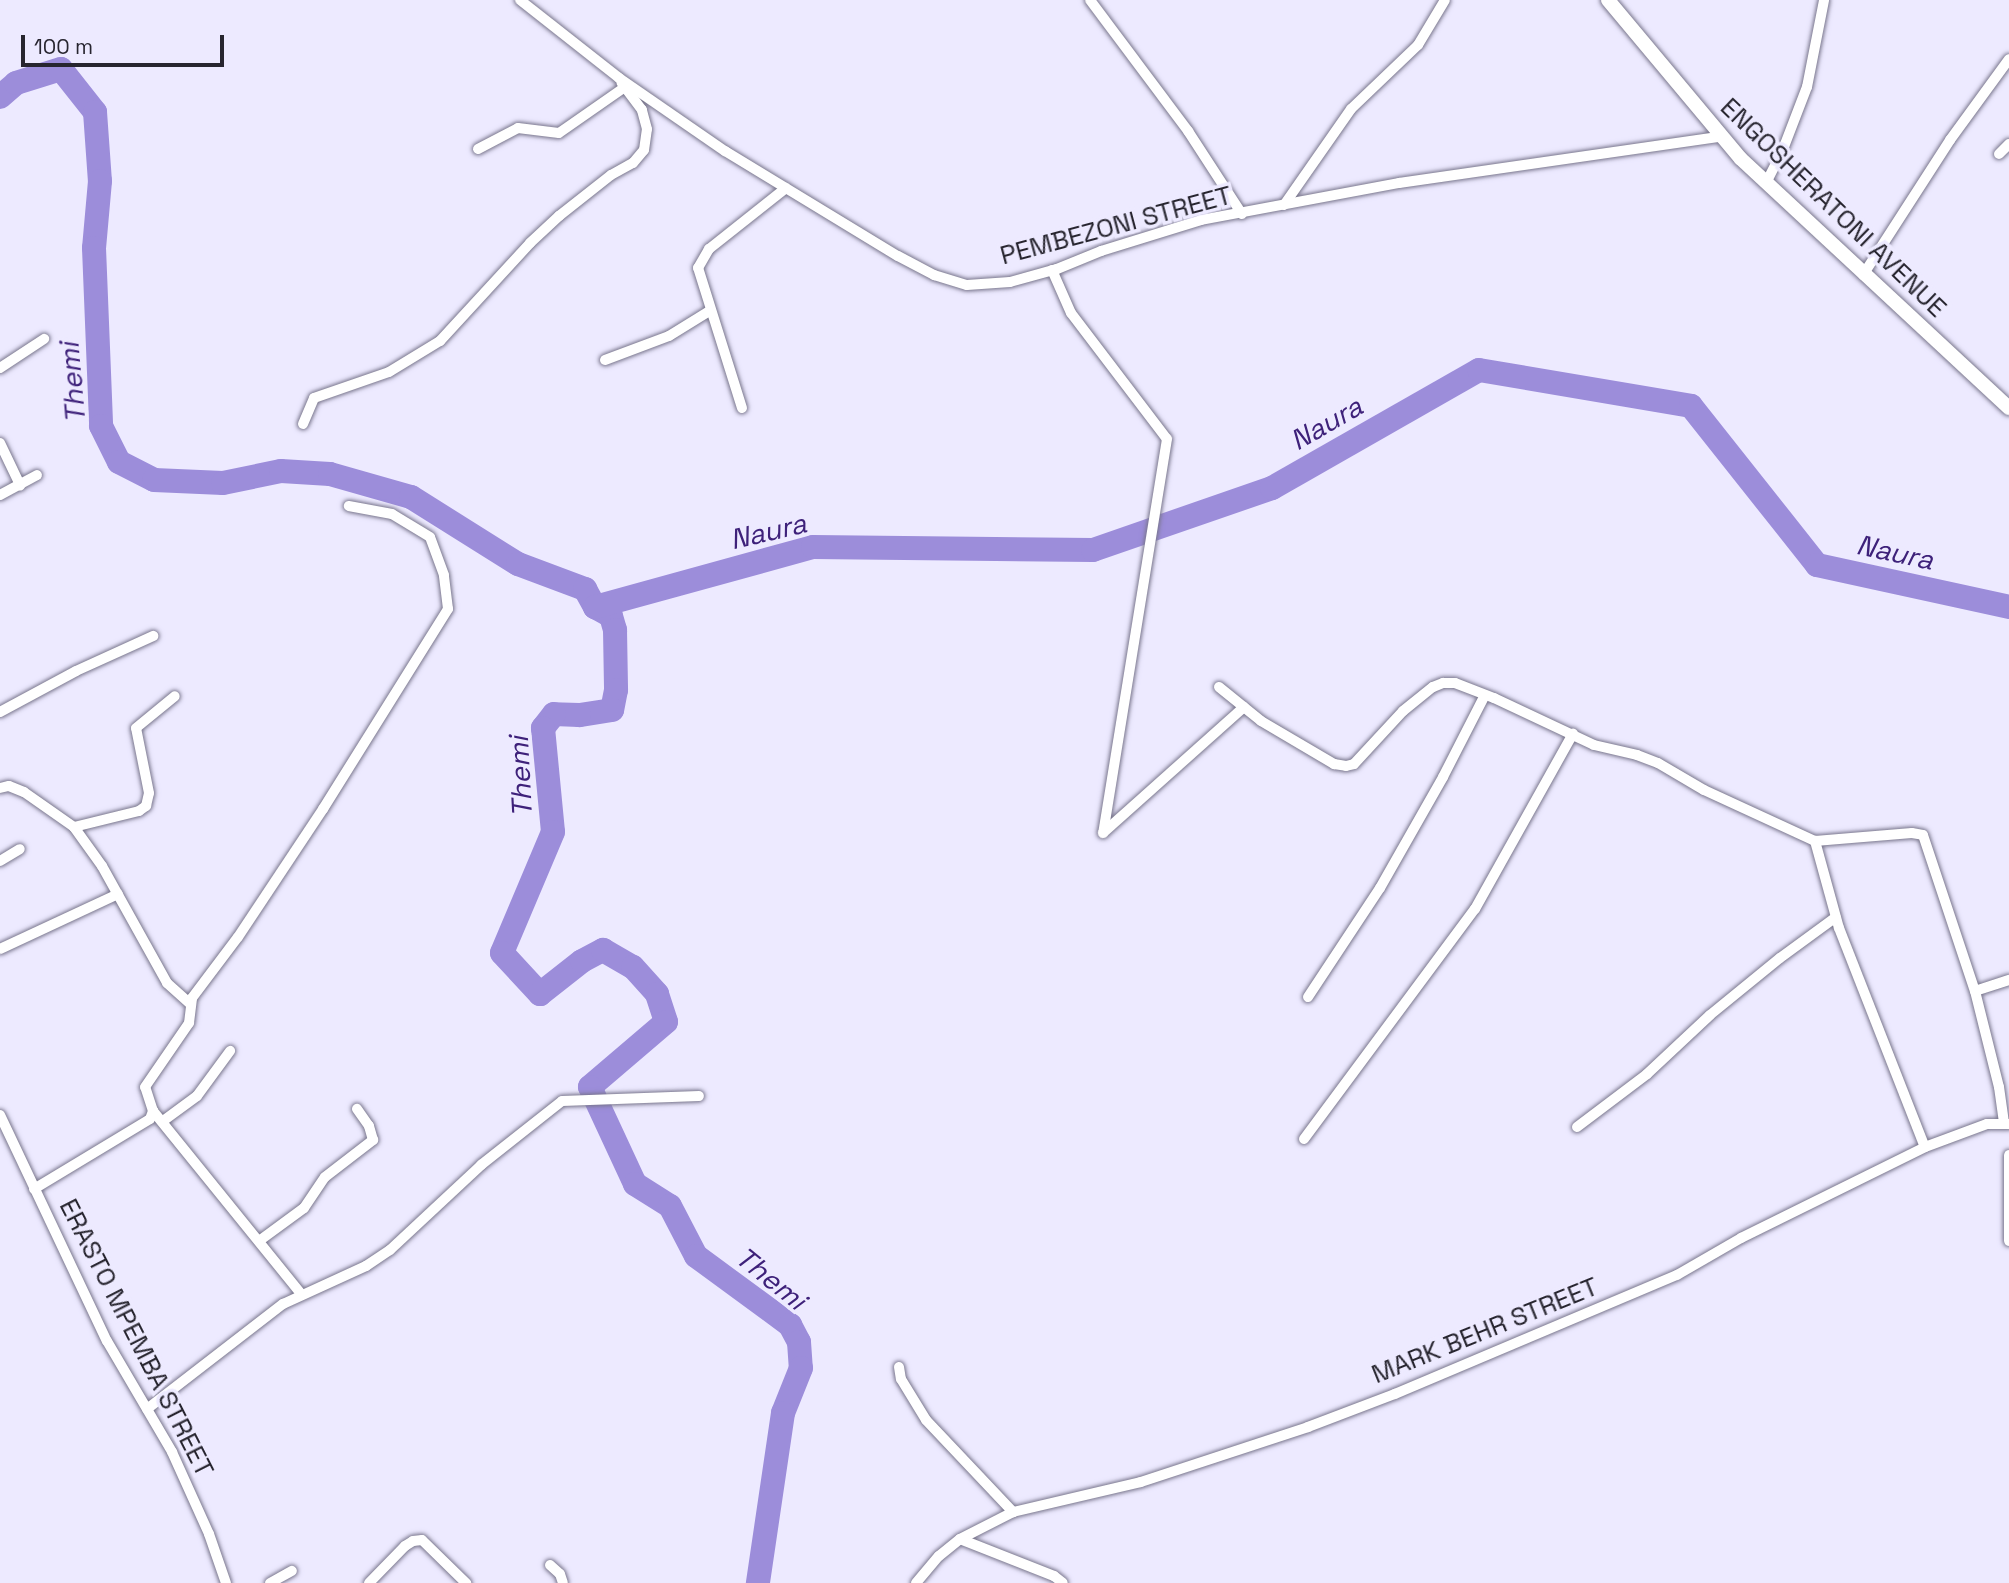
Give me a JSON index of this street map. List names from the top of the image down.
{
  "streets": {
    "street": [
      "ENGOSHERATONI AVENUE",
      "PEMBEZONI STREET",
      "MARK BEHR STREET",
      "ERASTO MPEMBA STREET"
    ]
  },
  "crossings": [
    ["ENGOSHERATONI AVENUE", "PEMBEZONI STREET"]
  ],
  "water": ["Themi", "Naura"],
  "scale_bar": "100 m"
}
